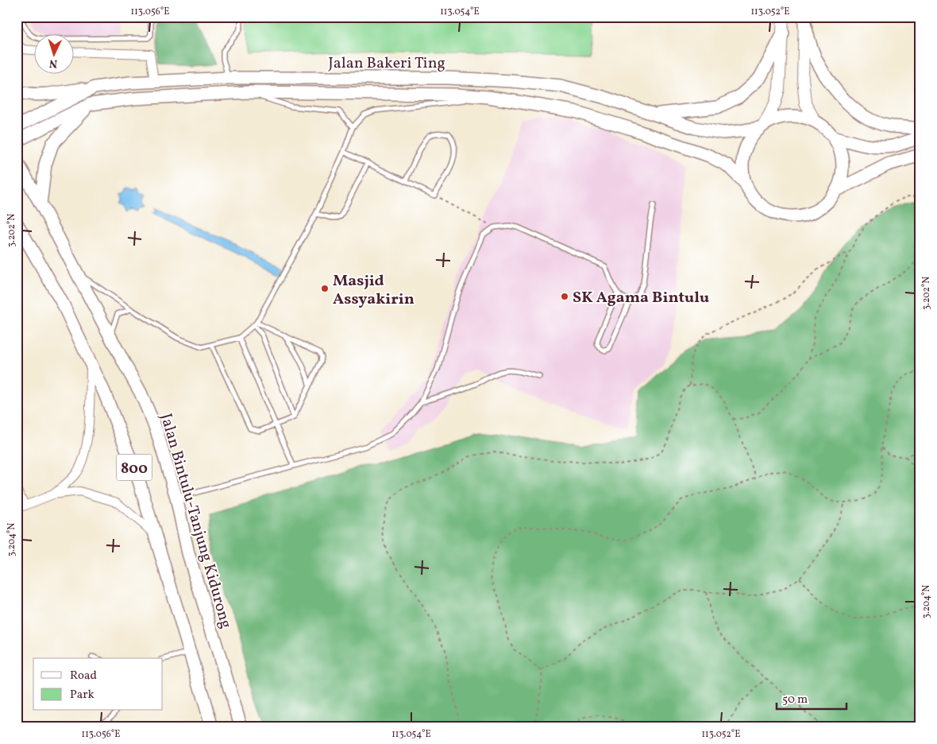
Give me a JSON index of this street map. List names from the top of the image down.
{
  "streets": {
    "main road": ["Jalan Bakeri Ting", "800", "Jalan Bintulu-Tanjung Kidurong"]
  },
  "places": ["Masjid Assyakirin", "SK Agama Bintulu"],
  "legend": ["Road", "Park"],
  "scale_bar": "50 m",
  "north": "bottom",
  "coordinates": [
    "113.056°E",
    "113.054°E",
    "113.052°E",
    "3.202°N",
    "3.204°N"
  ]
}
